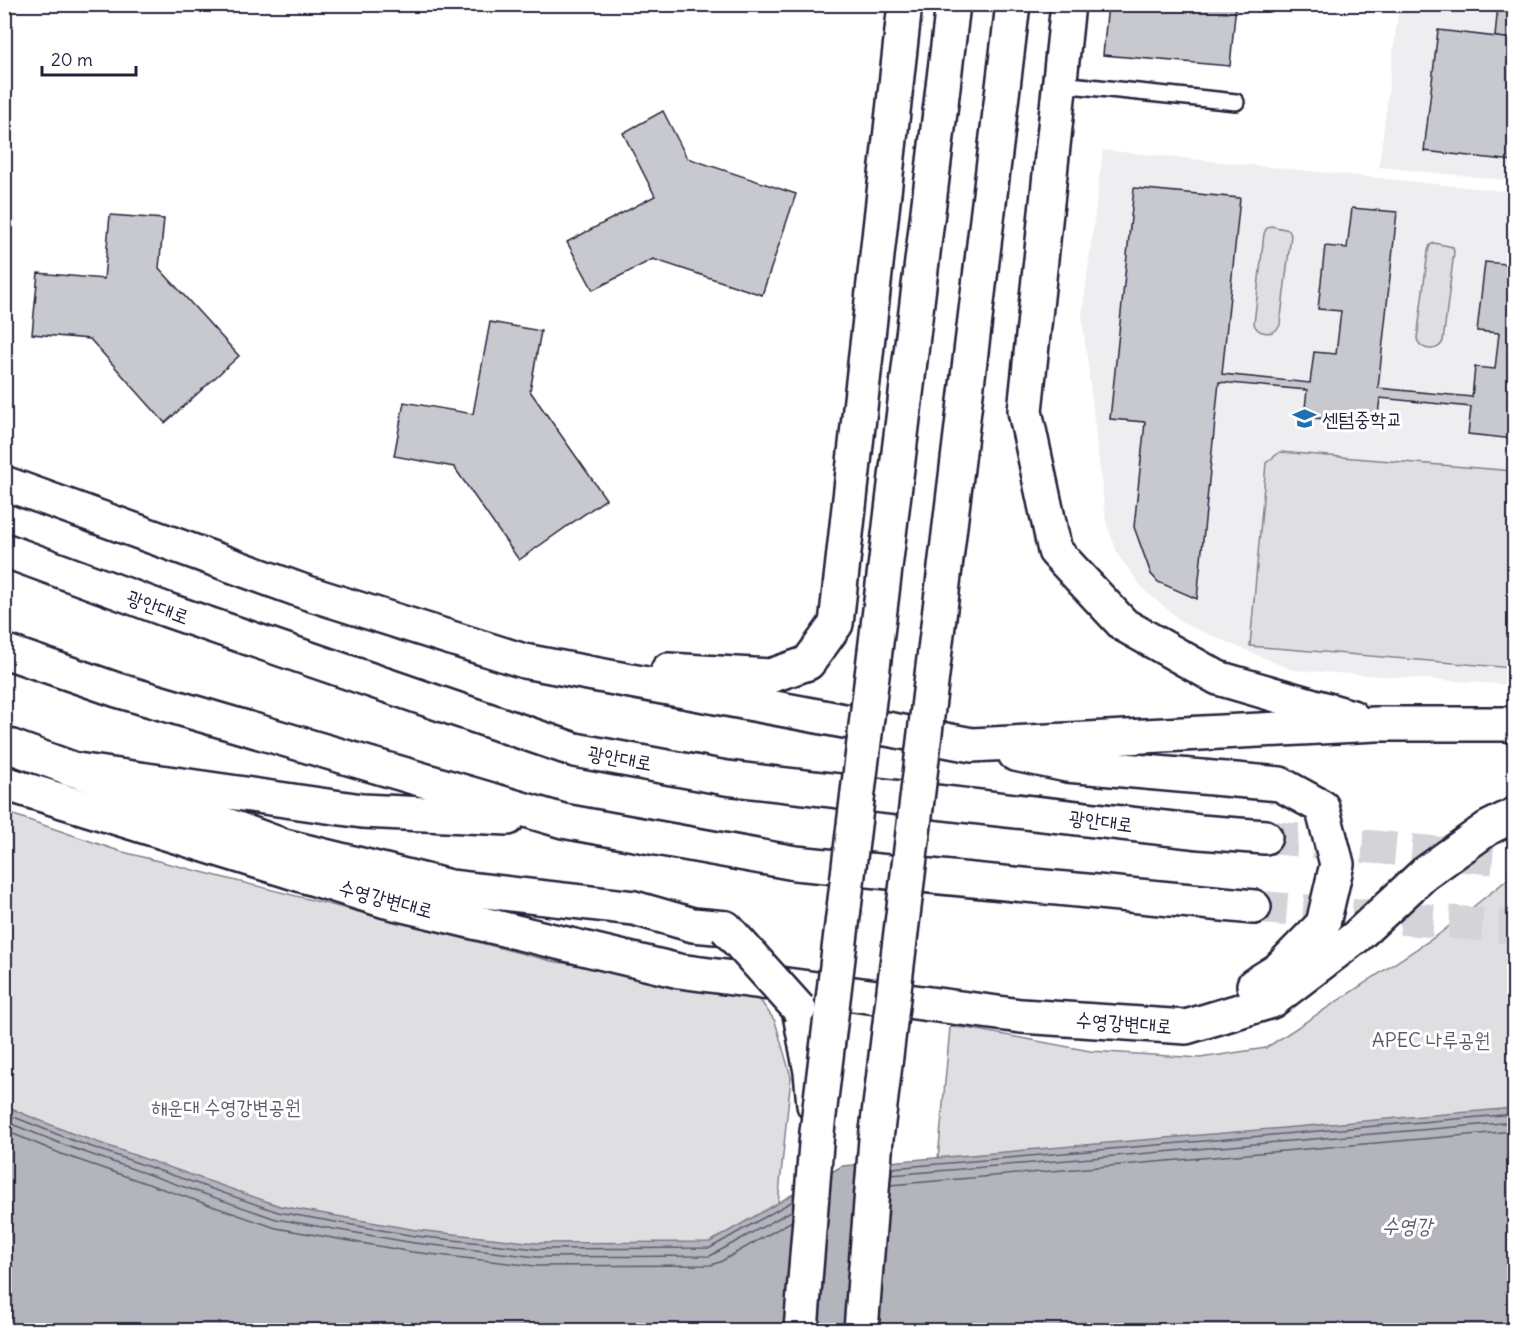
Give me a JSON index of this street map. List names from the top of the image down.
{
  "streets": {
    "main road": ["광안대로", "수영강변대로"]
  },
  "water": ["수영강"],
  "parks": ["APEC 나루공원", "해운대 수영강변공원"],
  "places": {
    "school or university": ["센텀중학교"]
  },
  "scale_bar": "20 m"
}
